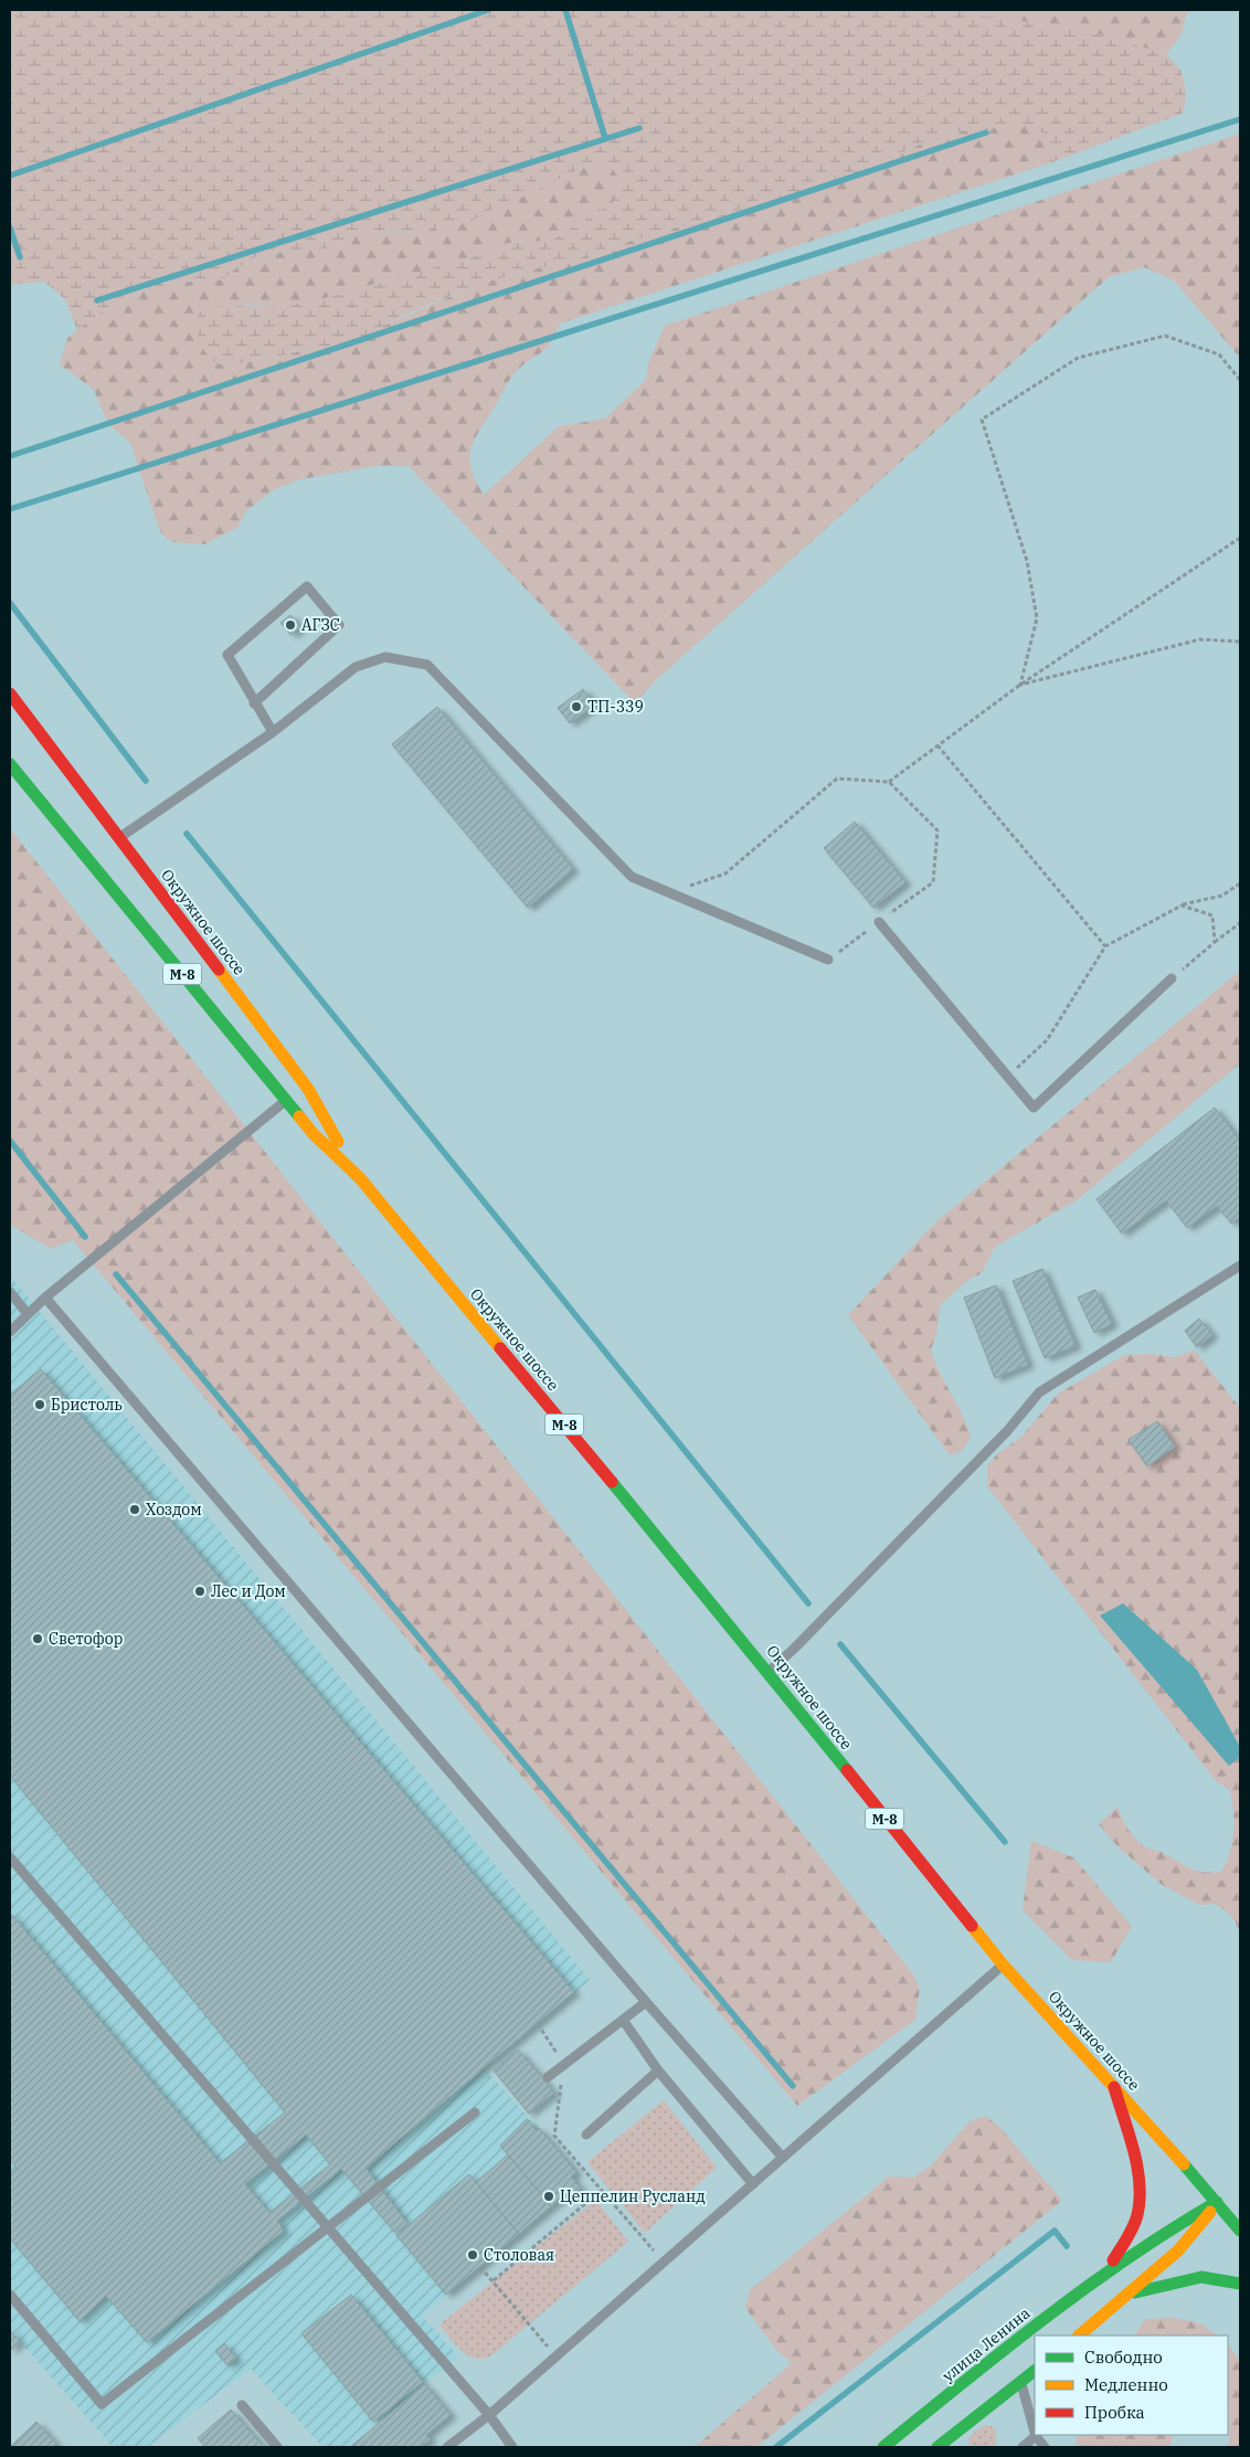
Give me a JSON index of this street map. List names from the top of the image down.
{
  "streets": {
    "main road": ["Окружное шоссе", "М-8", "улица Ленина"]
  },
  "crossings": [
    ["Окружное шоссе", "улица Ленина"]
  ],
  "places": [
    "АГЗС",
    "ТП-339",
    "Бристоль",
    "Хоздом",
    "Лес и Дом",
    "Светофор",
    "Цеппелин Русланд",
    "Столовая"
  ],
  "legend": ["Свободно", "Медленно", "Пробка"]
}
